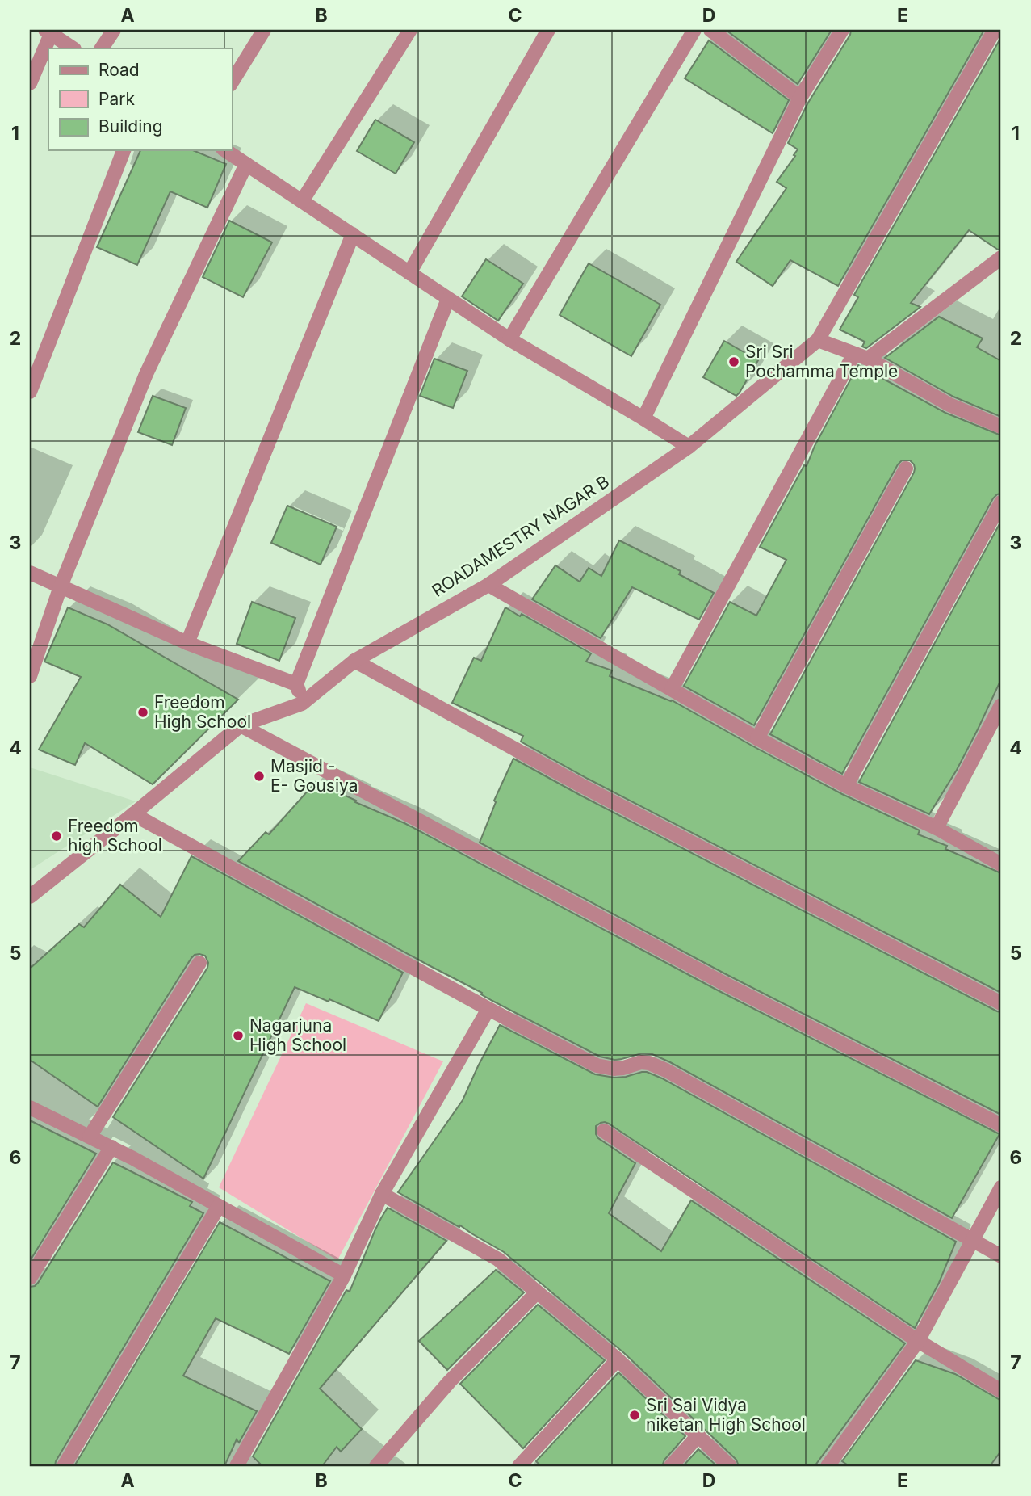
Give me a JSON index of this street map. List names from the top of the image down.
{
  "streets": {
    "street": ["ROADAMESTRY NAGAR B"]
  },
  "places": [
    "Sri Sri Pochamma Temple",
    "Freedom High School",
    "Masjid - E- Gousiya",
    "Freedom high School",
    "Nagarjuna High School",
    "Sri Sai Vidya niketan High School"
  ],
  "legend": ["Road", "Park", "Building"],
  "grid": {
    "columns": [
      "A",
      "B",
      "C",
      "D",
      "E"
    ],
    "rows": [
      "1",
      "2",
      "3",
      "4",
      "5",
      "6",
      "7"
    ]
  }
}
